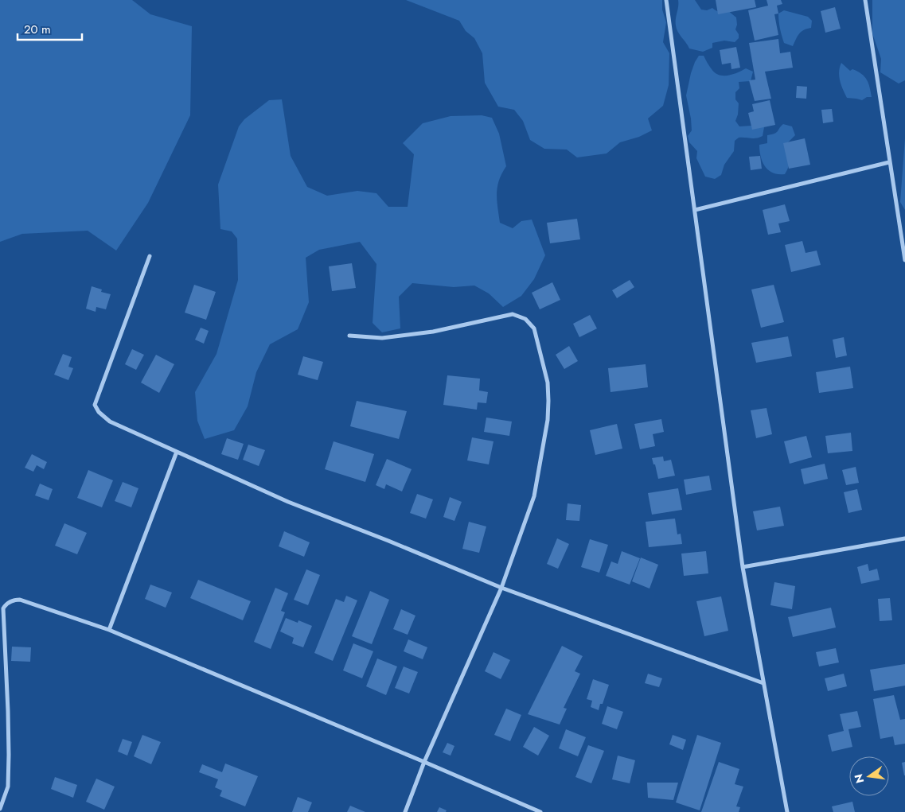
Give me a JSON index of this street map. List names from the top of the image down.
{
  "scale_bar": "20 m",
  "north": "left"
}
